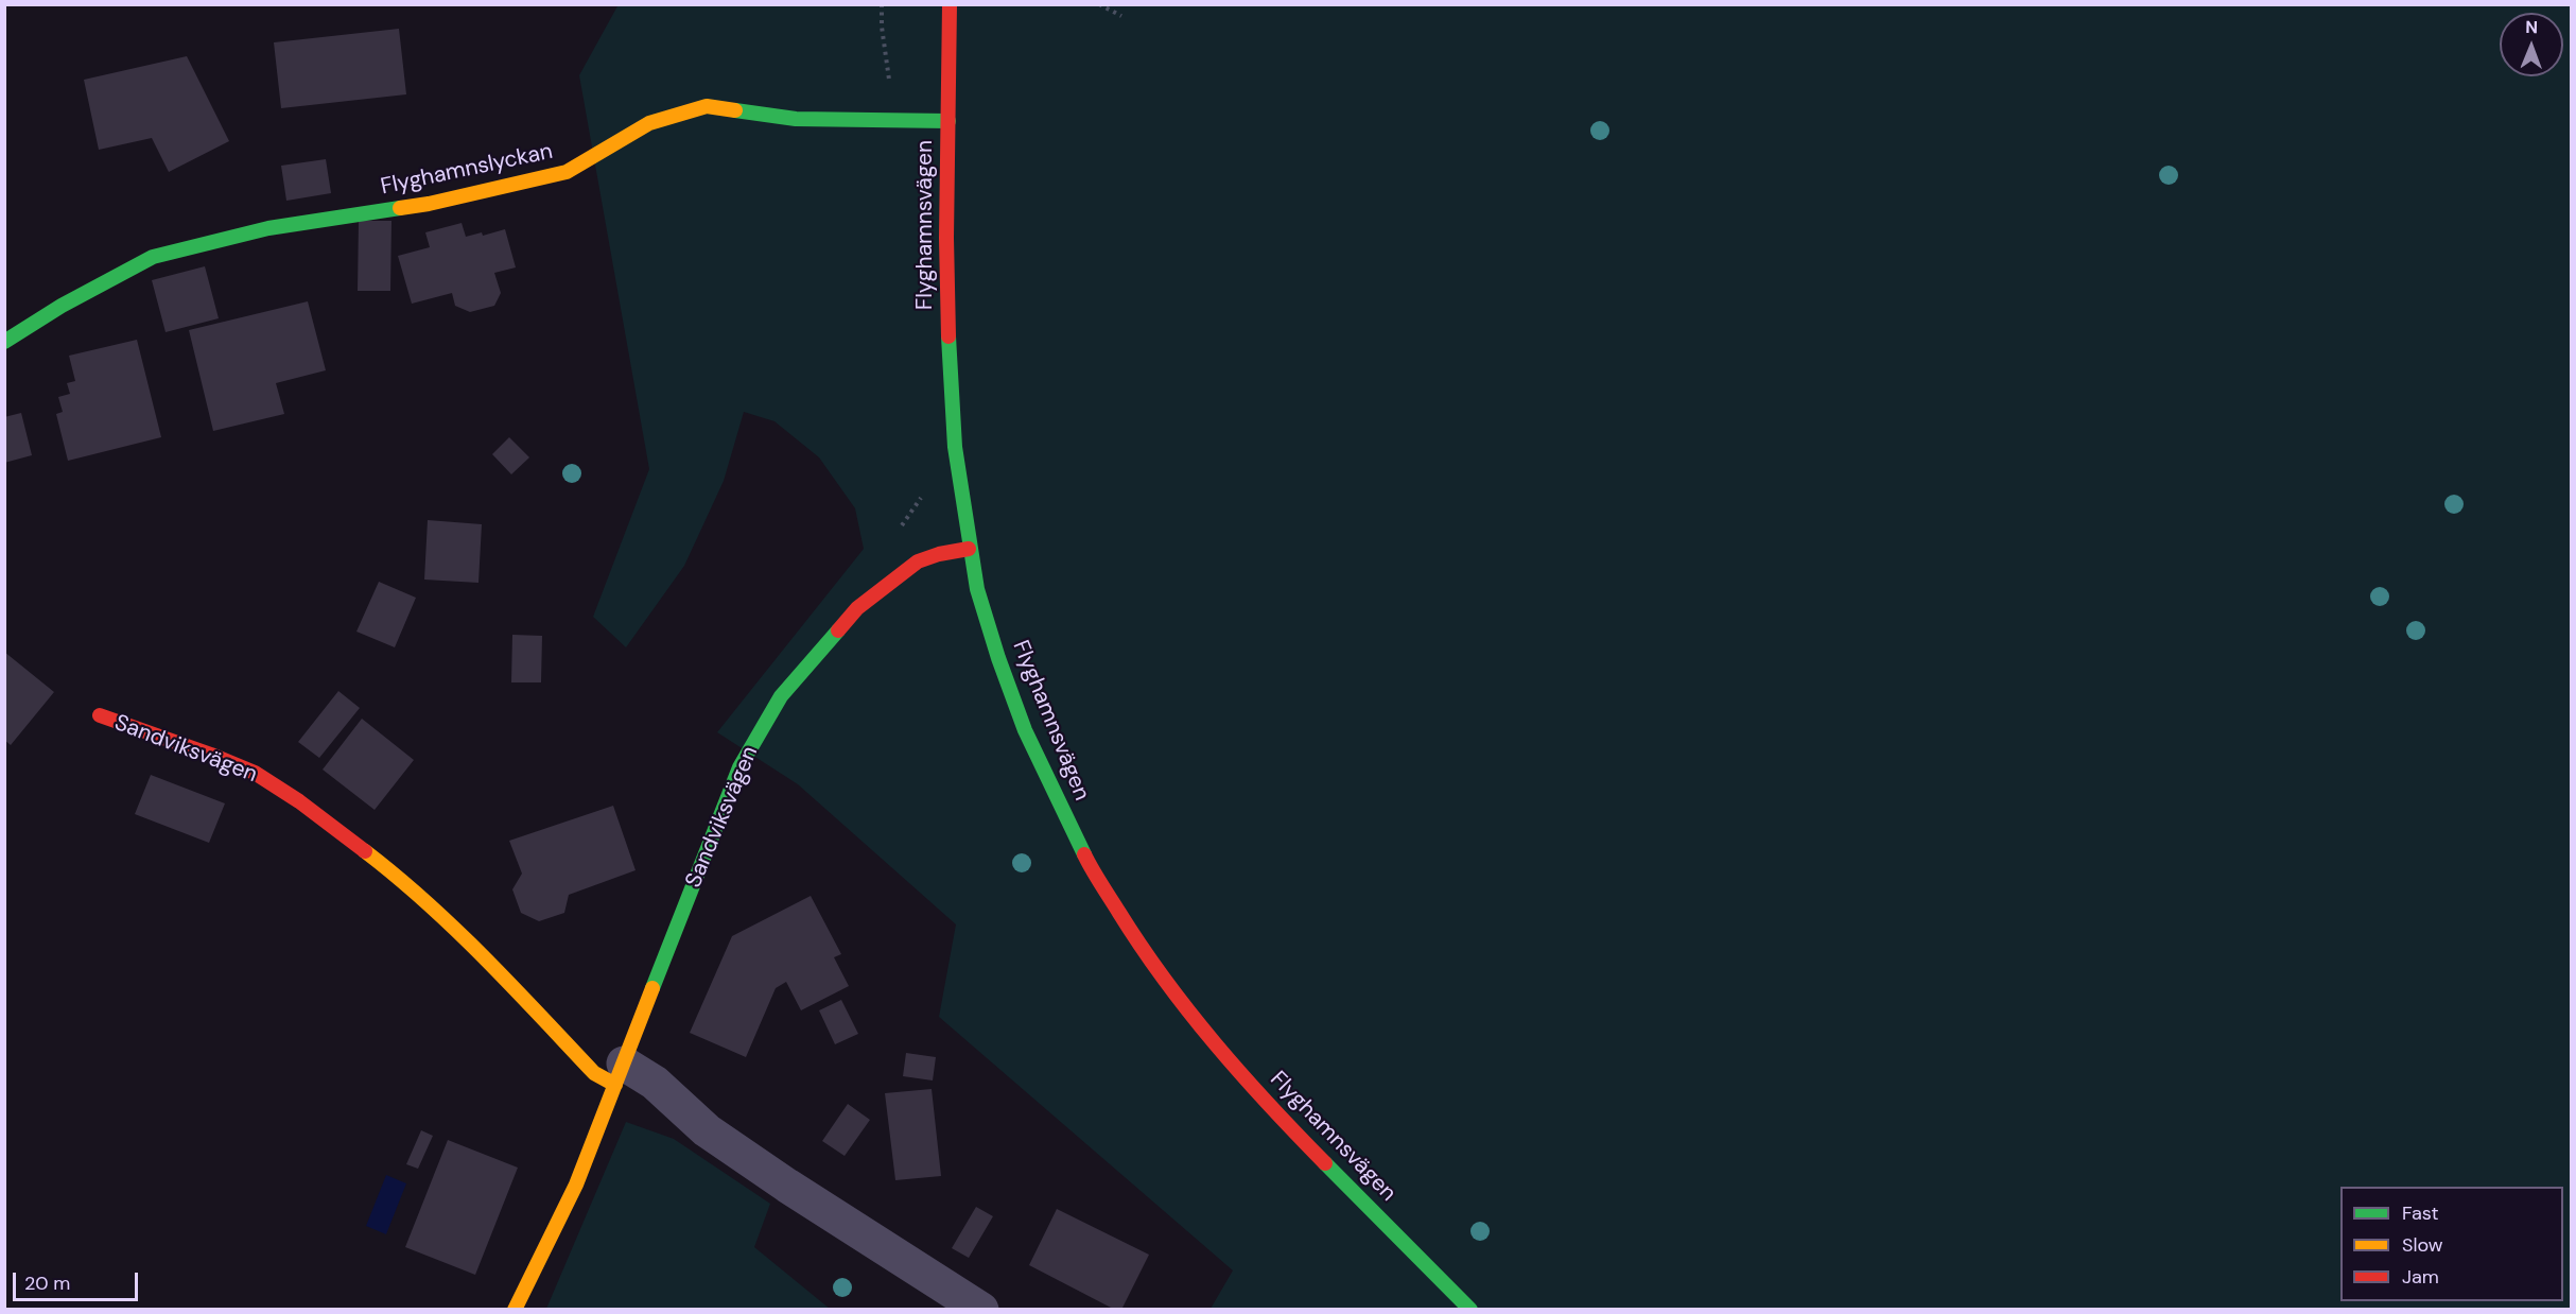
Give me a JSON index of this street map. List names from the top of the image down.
{
  "streets": {
    "street": ["Flyghamnslyckan", "Flyghamnsvägen", "Sandviksvägen"]
  },
  "crossings": [
    ["Flyghamnslyckan", "Flyghamnsvägen"],
    ["Flyghamnsvägen", "Sandviksvägen"]
  ],
  "legend": ["Fast", "Slow", "Jam"],
  "scale_bar": "20 m",
  "north": "top"
}
